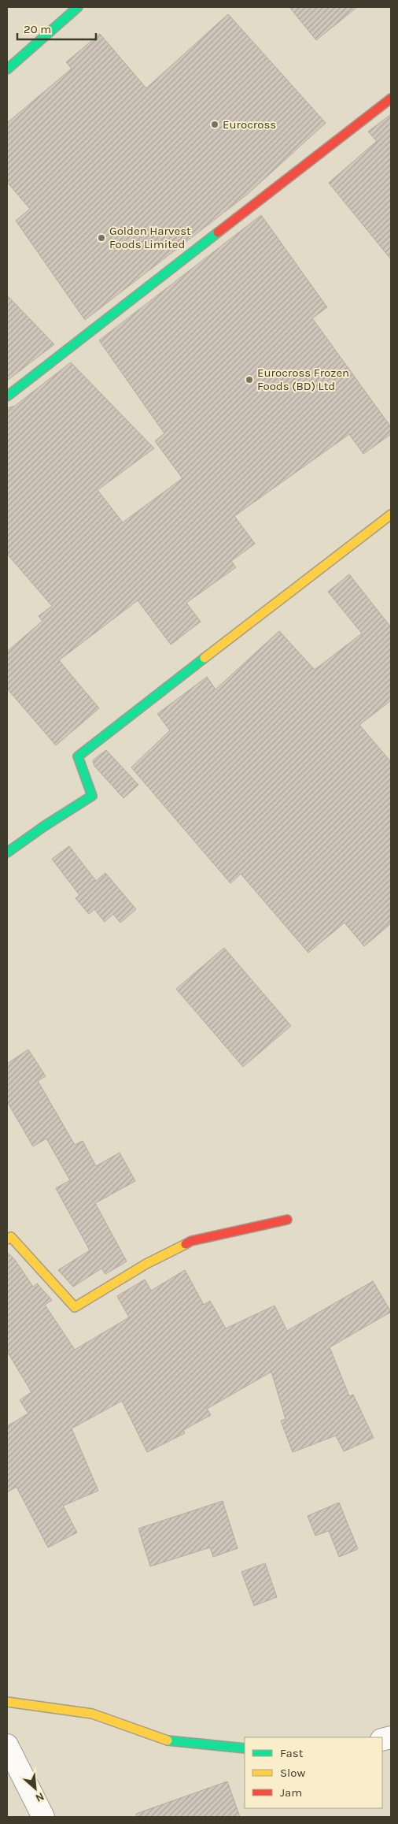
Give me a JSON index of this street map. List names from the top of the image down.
{
  "places": ["Eurocross", "Golden Harvest Foods Limited", "Eurocross Frozen Foods (BD) Ltd"],
  "legend": ["Fast", "Slow", "Jam"],
  "scale_bar": "20 m",
  "north": "bottom right"
}
